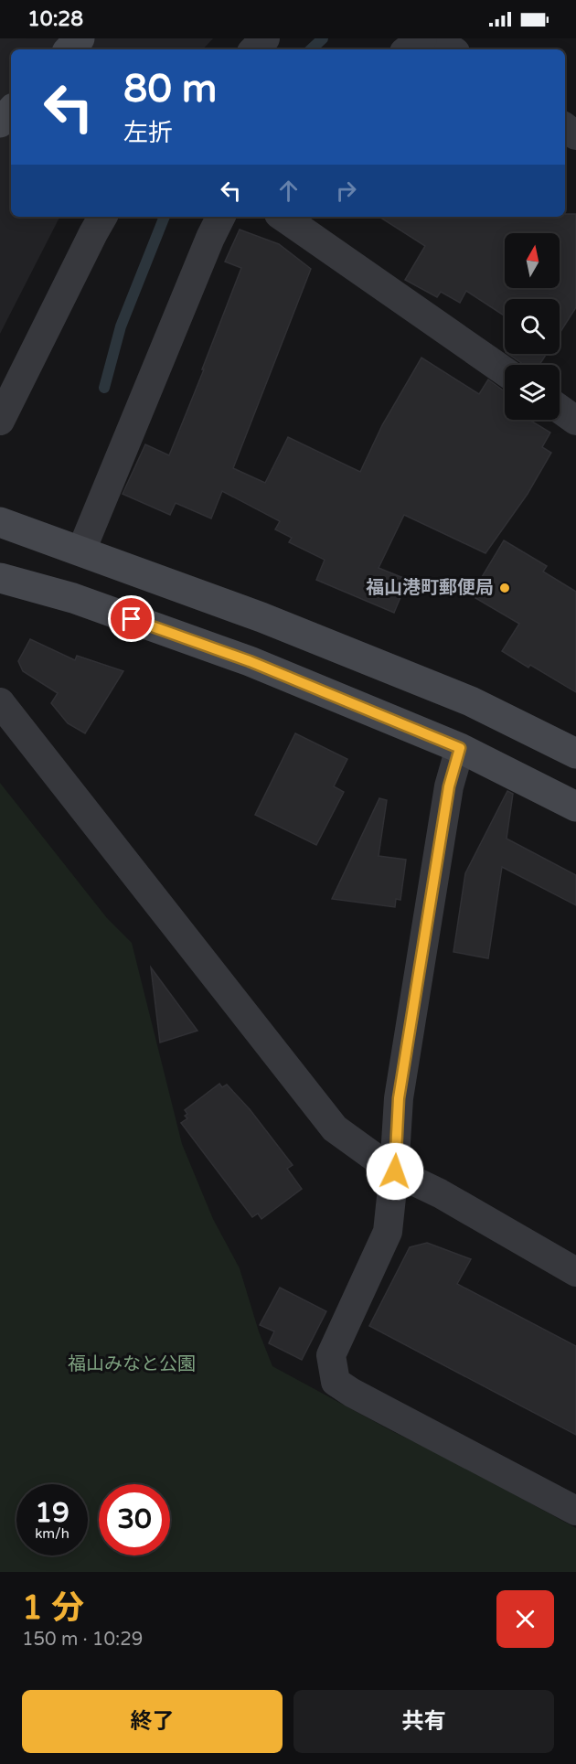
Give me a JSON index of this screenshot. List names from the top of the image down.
{
  "parks": ["福山みなと公園"],
  "places": ["福山港町郵便局"],
  "north": "top",
  "page": {
    "status": "10:28",
    "turn": ["80 m", "左折"],
    "speed": "19 km/h",
    "limit": "30",
    "heading": ["1 分", "150 m · 10:29"],
    "buttons": ["終了", "共有"]
  }
}
